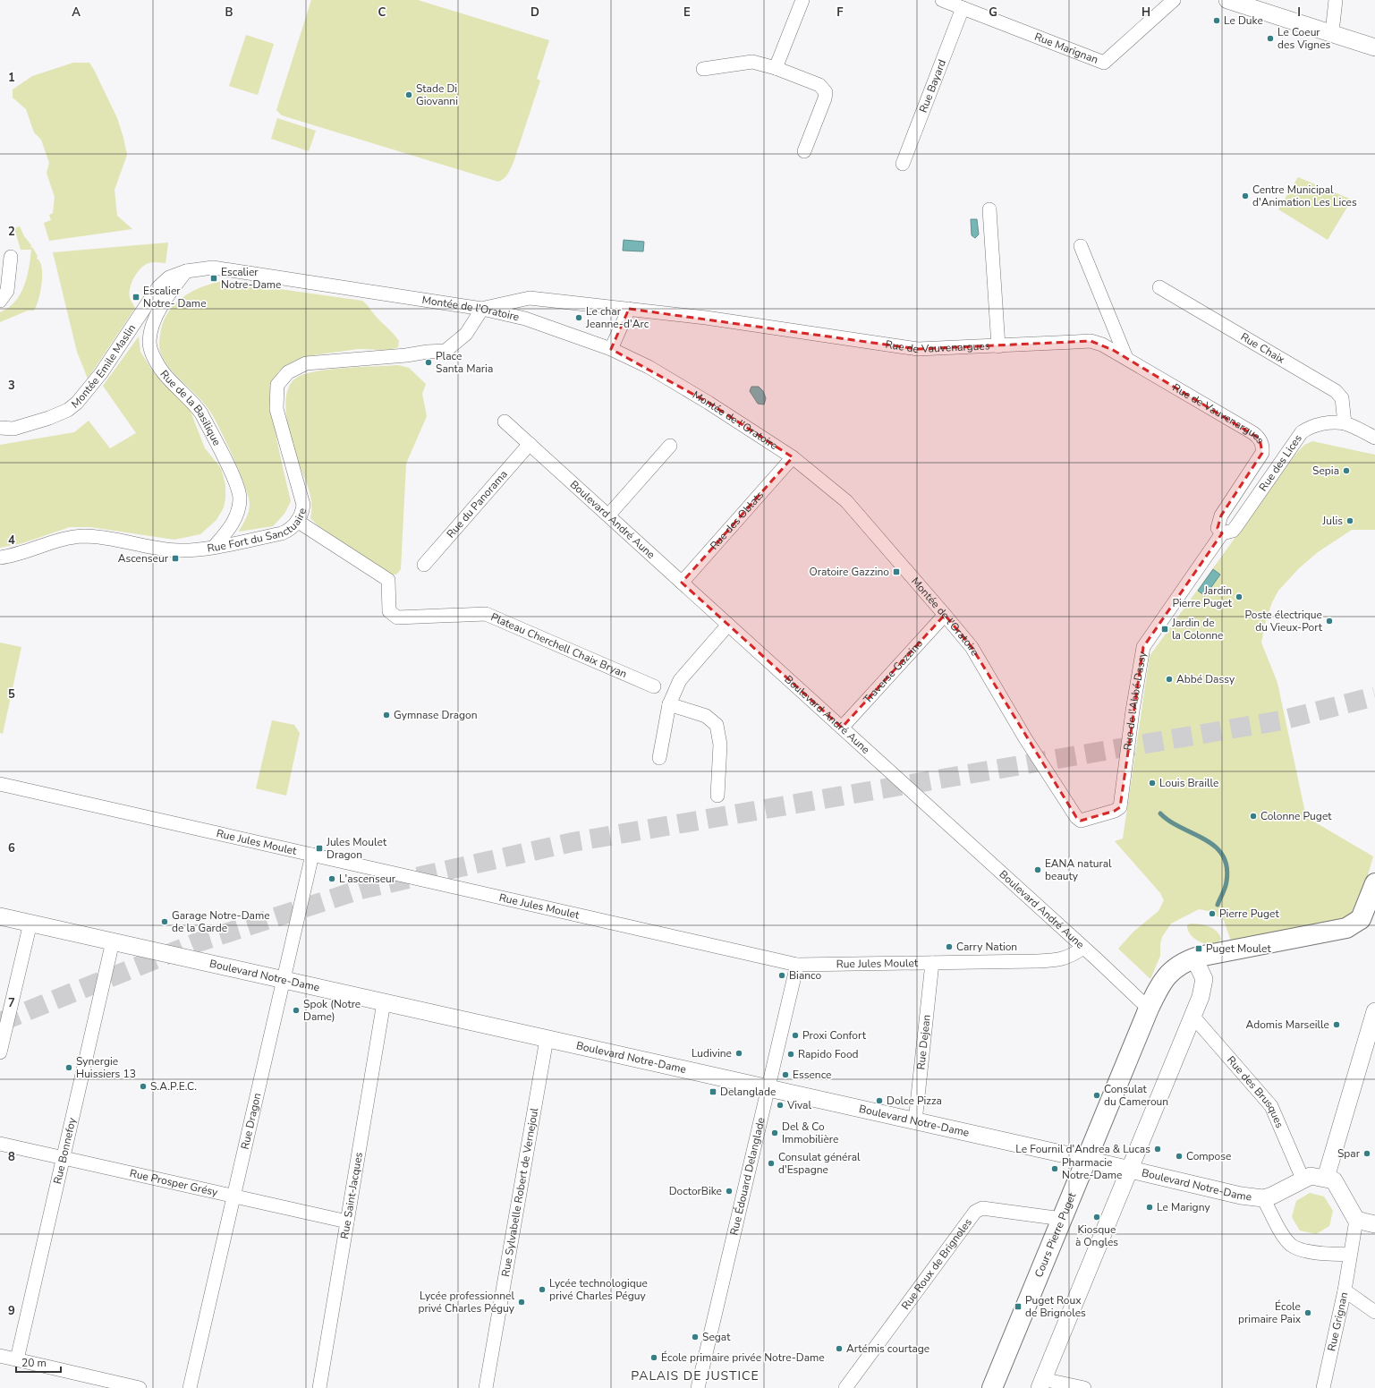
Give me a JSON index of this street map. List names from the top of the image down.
{
  "streets": {
    "main road": ["Cours Pierre Puget"],
    "street": [
      "Rue Marignan",
      "Rue Bayard",
      "Montée de l'Oratoire",
      "Rue de Vauvenargues",
      "Rue Chaix",
      "Montée Emile Maslin",
      "Rue de la Basilique",
      "Rue des Lices",
      "Rue du Panorama",
      "Boulevard André Aune",
      "Rue des Oblats",
      "Rue Fort du Sanctuaire",
      "Plateau Cherchell Chaix Bryan",
      "Traverse Gazzino",
      "Rue de l'Abbé Dassy",
      "Rue Jules Moulet",
      "Boulevard Notre-Dame",
      "Rue Dejean",
      "Rue des Brusques",
      "Rue Dragon",
      "Rue Bonnefoy",
      "Rue Édouard Delanglade",
      "Rue Prosper Grésy",
      "Rue Sylvabelle Robert de Vernejoul",
      "Rue Saint-Jacques",
      "Rue Roux de Brignoles",
      "Rue Grignan"
    ]
  },
  "crossings": [
    ["Rue Marignan", "Rue Bayard"],
    ["Montée de l'Oratoire", "Rue de Vauvenargues"],
    ["Montée de l'Oratoire", "Montée Emile Maslin"],
    ["Montée de l'Oratoire", "Rue de la Basilique"],
    ["Montée de l'Oratoire", "Rue des Oblats"],
    ["Montée de l'Oratoire", "Rue Fort du Sanctuaire"],
    ["Montée de l'Oratoire", "Traverse Gazzino"],
    ["Montée de l'Oratoire", "Rue de l'Abbé Dassy"],
    ["Rue de Vauvenargues", "Rue des Lices"],
    ["Rue de Vauvenargues", "Rue Fort du Sanctuaire"],
    ["Rue de Vauvenargues", "Rue de l'Abbé Dassy"],
    ["Rue Chaix", "Rue des Lices"],
    ["Montée Emile Maslin", "Rue de la Basilique"],
    ["Rue de la Basilique", "Rue Fort du Sanctuaire"],
    ["Rue des Lices", "Rue de l'Abbé Dassy"],
    ["Rue du Panorama", "Boulevard André Aune"],
    ["Boulevard André Aune", "Rue des Oblats"],
    ["Boulevard André Aune", "Traverse Gazzino"],
    ["Boulevard André Aune", "Rue Jules Moulet"],
    ["Boulevard André Aune", "Cours Pierre Puget"],
    ["Rue Fort du Sanctuaire", "Plateau Cherchell Chaix Bryan"],
    ["Rue Jules Moulet", "Rue Dejean"],
    ["Rue Jules Moulet", "Rue Dragon"],
    ["Rue Jules Moulet", "Rue Édouard Delanglade"],
    ["Boulevard Notre-Dame", "Rue Dejean"],
    ["Boulevard Notre-Dame", "Rue Dragon"],
    ["Boulevard Notre-Dame", "Rue Bonnefoy"],
    ["Boulevard Notre-Dame", "Rue Édouard Delanglade"],
    ["Boulevard Notre-Dame", "Rue Sylvabelle Robert de Vernejoul"],
    ["Boulevard Notre-Dame", "Rue Saint-Jacques"],
    ["Boulevard Notre-Dame", "Cours Pierre Puget"],
    ["Rue Dragon", "Rue Prosper Grésy"],
    ["Rue Bonnefoy", "Rue Prosper Grésy"],
    ["Rue Prosper Grésy", "Rue Saint-Jacques"],
    ["Cours Pierre Puget", "Rue Roux de Brignoles"]
  ],
  "districts": ["PALAIS DE JUSTICE"],
  "places": {
    "other": [
      "Le Duke",
      "Le Coeur des Vignes",
      "Stade Di Giovanni",
      "Centre Municipal d'Animation Les Lices",
      "Le char Jeanne-d'Arc",
      "Place Santa Maria",
      "Sepia",
      "Julis",
      "Jardin Pierre Puget",
      "Poste électrique du Vieux-Port",
      "Abbé Dassy",
      "Gymnase Dragon",
      "Louis Braille",
      "Colonne Puget",
      "EANA natural beauty",
      "L'ascenseur",
      "Pierre Puget",
      "Garage Notre-Dame de la Garde",
      "Carry Nation",
      "Bianco",
      "Spok (Notre Dame)",
      "Adomis Marseille",
      "Proxi Confort",
      "Ludivine",
      "Rapido Food",
      "Synergie Huissiers 13",
      "Essence",
      "S.A.P.E.C.",
      "Consulat du Cameroun",
      "Dolce Pizza",
      "Vival",
      "Del & Co Immobilière",
      "Le Fournil d'Andrea & Lucas",
      "Spar",
      "Compose",
      "Consulat général d'Espagne",
      "Pharmacie Notre-Dame",
      "DoctorBike",
      "Le Marigny",
      "Kiosque à Ongles",
      "Lycée technologique privé Charles Péguy",
      "Lycée professionnel privé Charles Péguy",
      "École primaire Paix",
      "Segat",
      "Artémis courtage",
      "École primaire privée Notre-Dame"
    ],
    "transit": [
      "Escalier Notre-Dame",
      "Escalier Notre- Dame",
      "Ascenseur",
      "Oratoire Gazzino",
      "Jardin de la Colonne",
      "Jules Moulet Dragon",
      "Puget Moulet",
      "Delanglade",
      "Puget Roux de Brignoles"
    ]
  },
  "scale_bar": "20 m",
  "grid": {
    "columns": [
      "A",
      "B",
      "C",
      "D",
      "E",
      "F",
      "G",
      "H",
      "I"
    ],
    "rows": [
      "1",
      "2",
      "3",
      "4",
      "5",
      "6",
      "7",
      "8",
      "9"
    ]
  }
}
